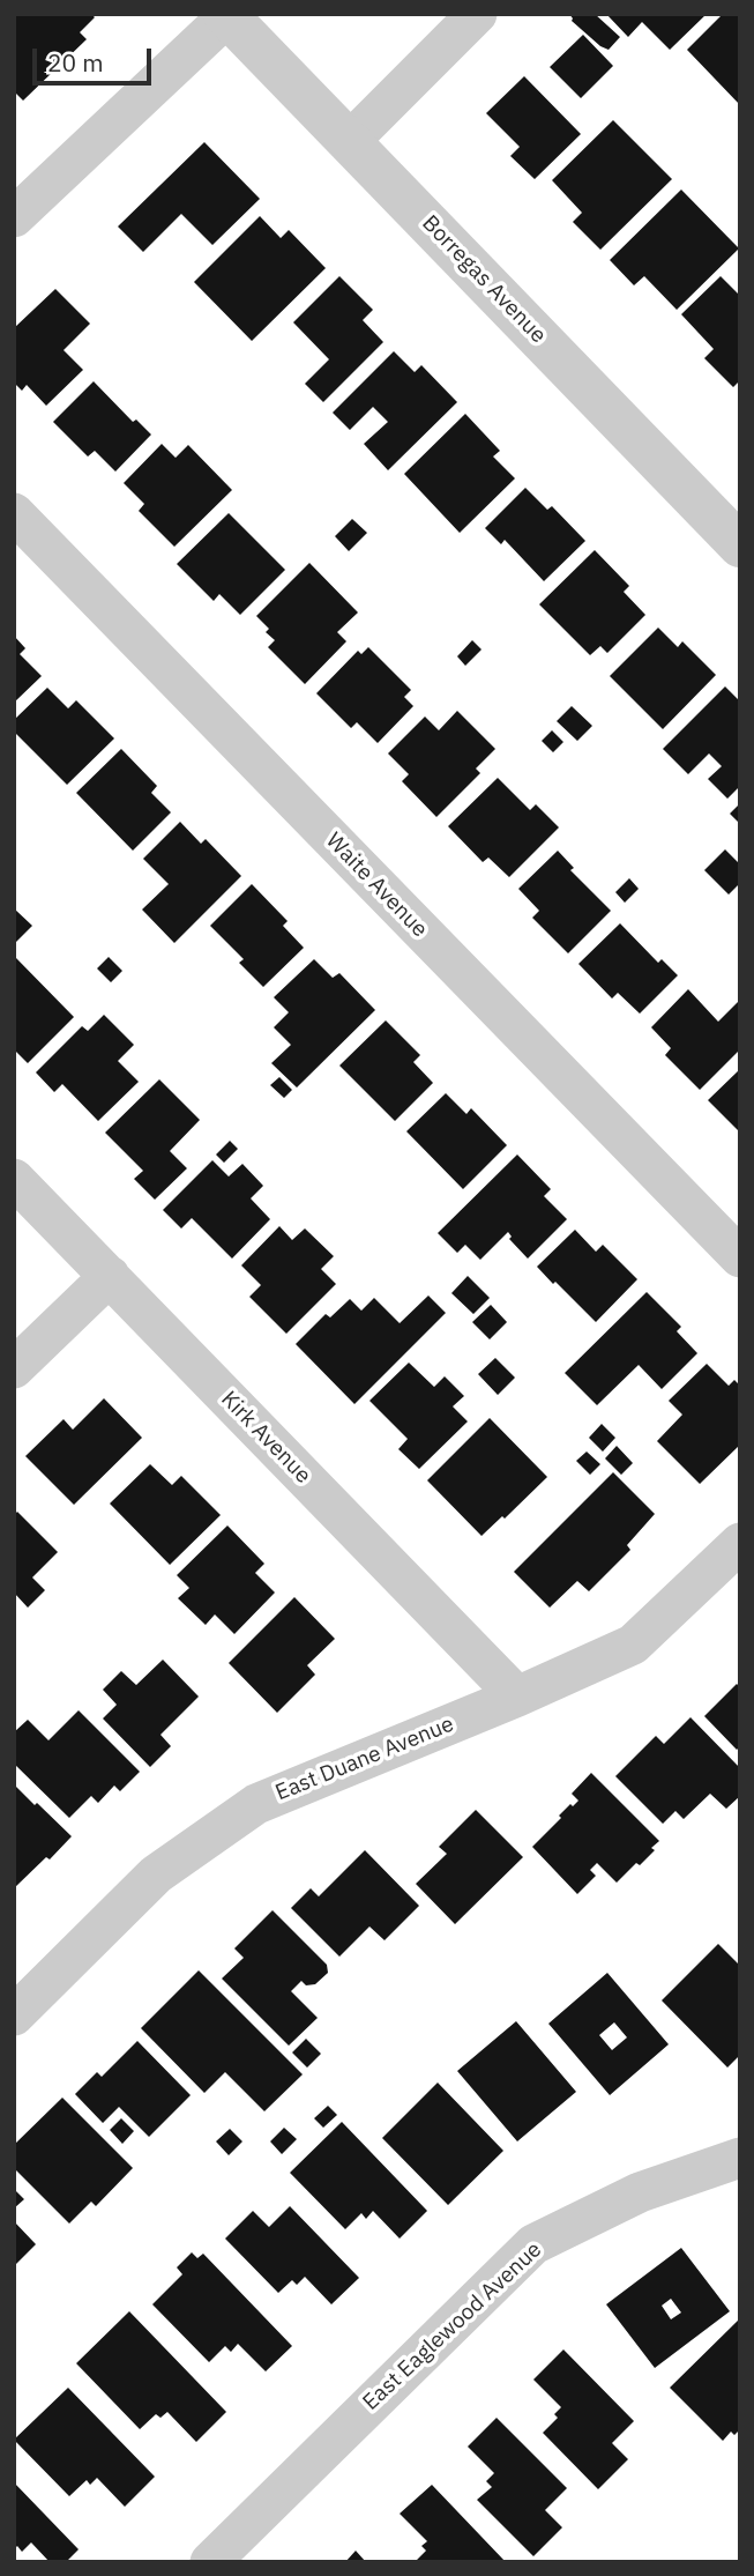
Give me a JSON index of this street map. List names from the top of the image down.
{
  "streets": {
    "street": [
      "Borregas Avenue",
      "Waite Avenue",
      "Kirk Avenue",
      "East Duane Avenue",
      "East Eaglewood Avenue"
    ]
  },
  "crossings": [
    ["Kirk Avenue", "East Duane Avenue"]
  ],
  "scale_bar": "20 m"
}
